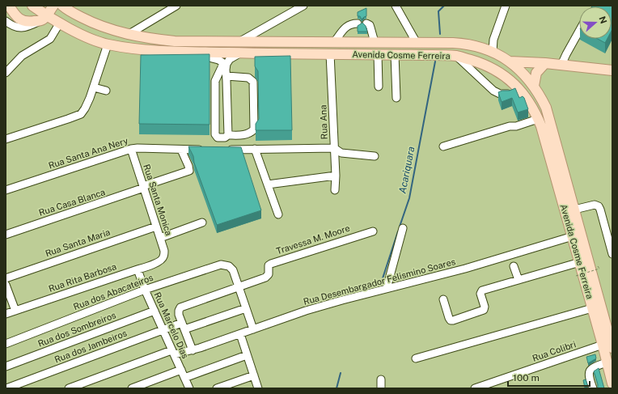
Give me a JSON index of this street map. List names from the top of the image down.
{
  "streets": {
    "main road": ["Avenida Cosme Ferreira"],
    "street": [
      "Rua Ana",
      "Rua Santa Ana Nery",
      "Rua Santa Monica",
      "Rua Casa Blanca",
      "Travessa M. Moore",
      "Rua Santa Maria",
      "Rua Rita Barbosa",
      "Rua Desembargador Felismino Soares",
      "Rua dos Abacateiros",
      "Rua Marcelo Dias",
      "Rua dos Sombreiros",
      "Rua dos Jambeiros",
      "Rua Colibri"
    ]
  },
  "crossings": [
    ["Avenida Cosme Ferreira", "Rua Ana"],
    ["Avenida Cosme Ferreira", "Rua Desembargador Felismino Soares"],
    ["Avenida Cosme Ferreira", "Rua Colibri"],
    ["Rua Santa Ana Nery", "Rua Santa Monica"],
    ["Rua Santa Ana Nery", "Rua Casa Blanca"],
    ["Rua Santa Monica", "Rua Casa Blanca"],
    ["Rua Santa Monica", "Rua Santa Maria"],
    ["Rua Santa Monica", "Rua Rita Barbosa"],
    ["Travessa M. Moore", "Rua dos Abacateiros"],
    ["Travessa M. Moore", "Rua dos Jambeiros"],
    ["Rua Rita Barbosa", "Rua Marcelo Dias"],
    ["Rua Desembargador Felismino Soares", "Rua Marcelo Dias"],
    ["Rua dos Abacateiros", "Rua Marcelo Dias"],
    ["Rua Marcelo Dias", "Rua dos Sombreiros"],
    ["Rua Marcelo Dias", "Rua dos Jambeiros"]
  ],
  "water": ["Acariquara"],
  "scale_bar": "100 m",
  "north": "right"
}
